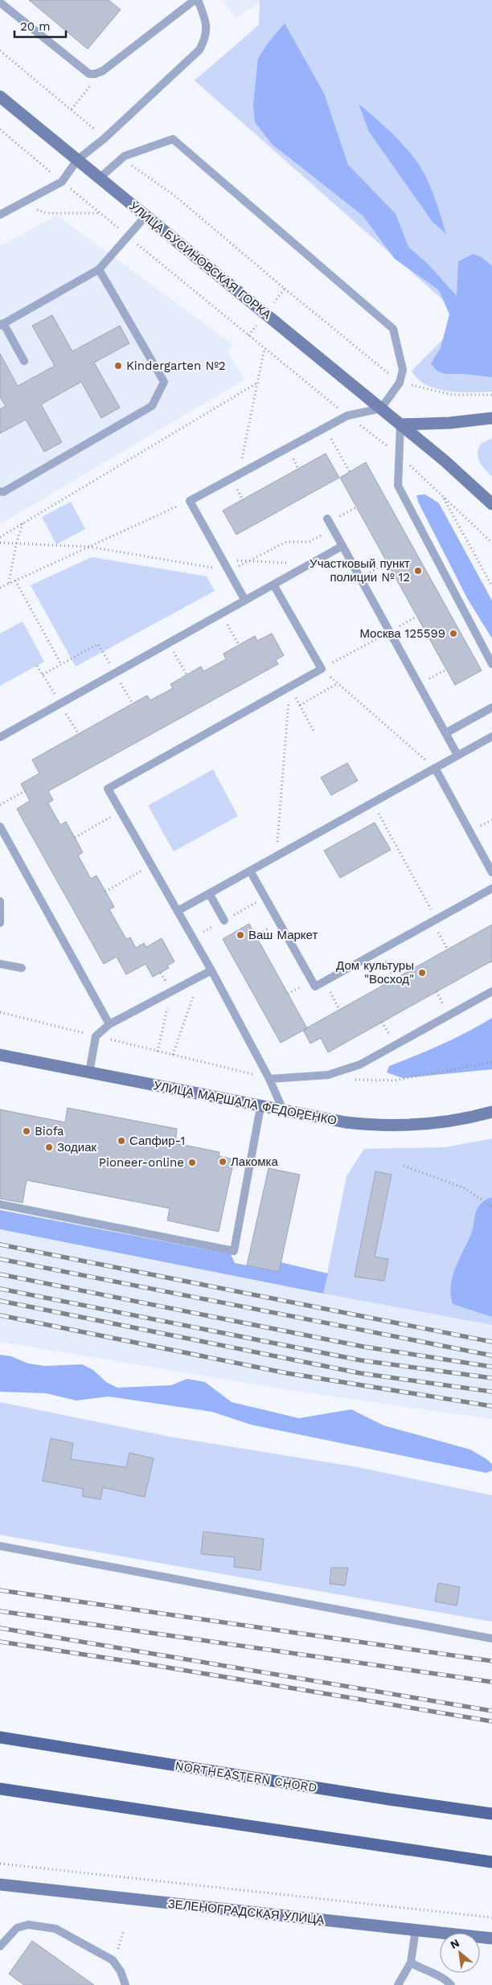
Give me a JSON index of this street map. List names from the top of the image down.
{
  "streets": {
    "main road": ["NORTHEASTERN CHORD"],
    "street": ["УЛИЦА БУСИНОВСКАЯ ГОРКА", "УЛИЦА МАРШАЛА ФЕДОРЕНКО", "ЗЕЛЕНОГРАДСКАЯ УЛИЦА"]
  },
  "places": [
    "Kindergarten №2",
    "Участковый пункт полиции № 12",
    "Москва 125599",
    "Ваш Маркет",
    "Дом культуры \"Восход\"",
    "Biofa",
    "Сапфир-1",
    "Зодиак",
    "Лакомка",
    "Pioneer-online"
  ],
  "scale_bar": "20 m",
  "north": "top left"
}
